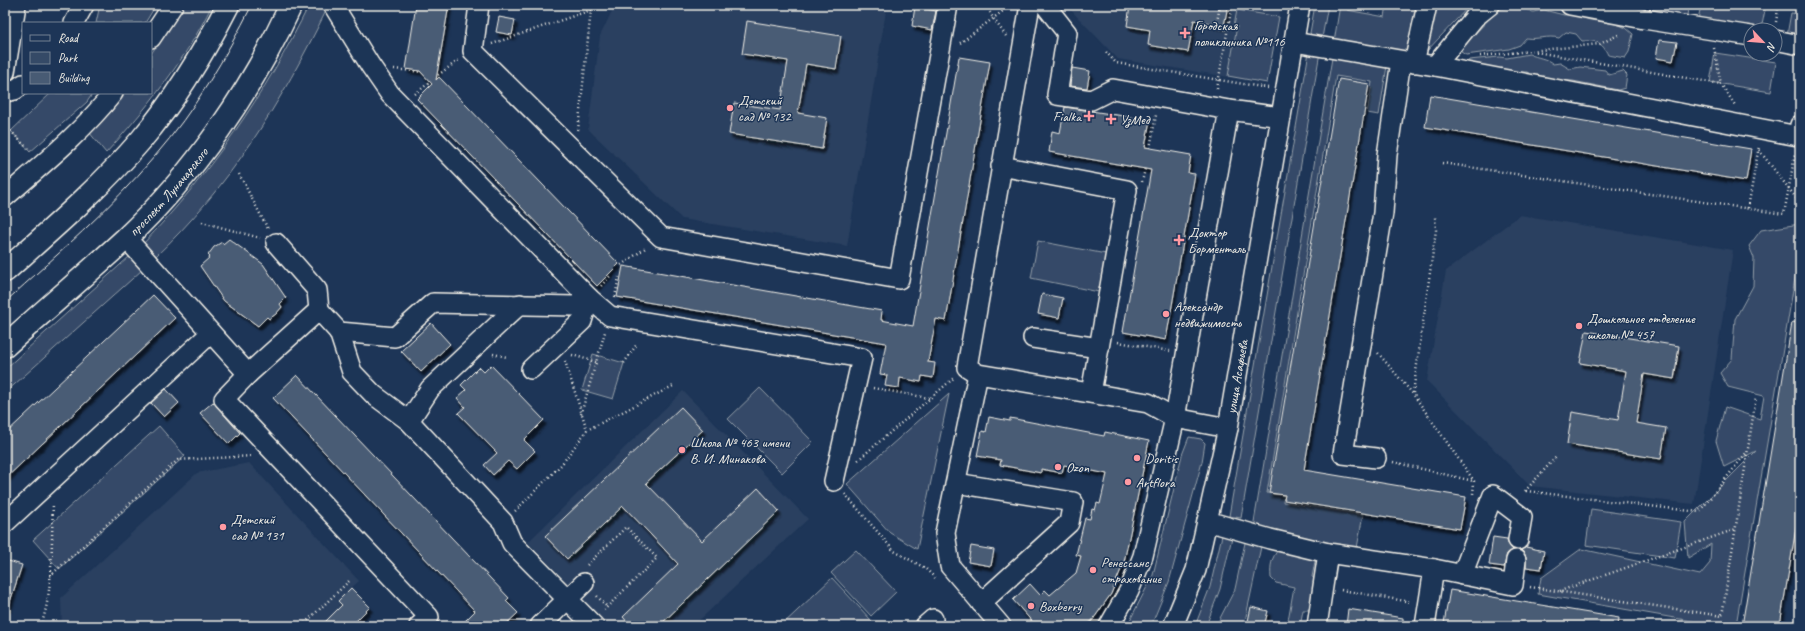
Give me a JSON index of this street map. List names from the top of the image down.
{
  "streets": {
    "main road": ["проспект Луначарского"],
    "street": ["улица Асафьева"]
  },
  "places": {
    "health": [
      "Городская поликлиника №116",
      "Fialka",
      "УзМед",
      "Доктор Борменталь"
    ],
    "other": [
      "Детский сад № 132",
      "Александр недвижимость",
      "Дошкольное отделение школы № 457",
      "Школа № 463 имени В. И. Минакова",
      "Doritis",
      "Ozon",
      "Artflora",
      "Детский сад № 131",
      "Ренессанс страхование",
      "Boxberry"
    ]
  },
  "legend": ["Road", "Park", "Building"],
  "north": "bottom right"
}
